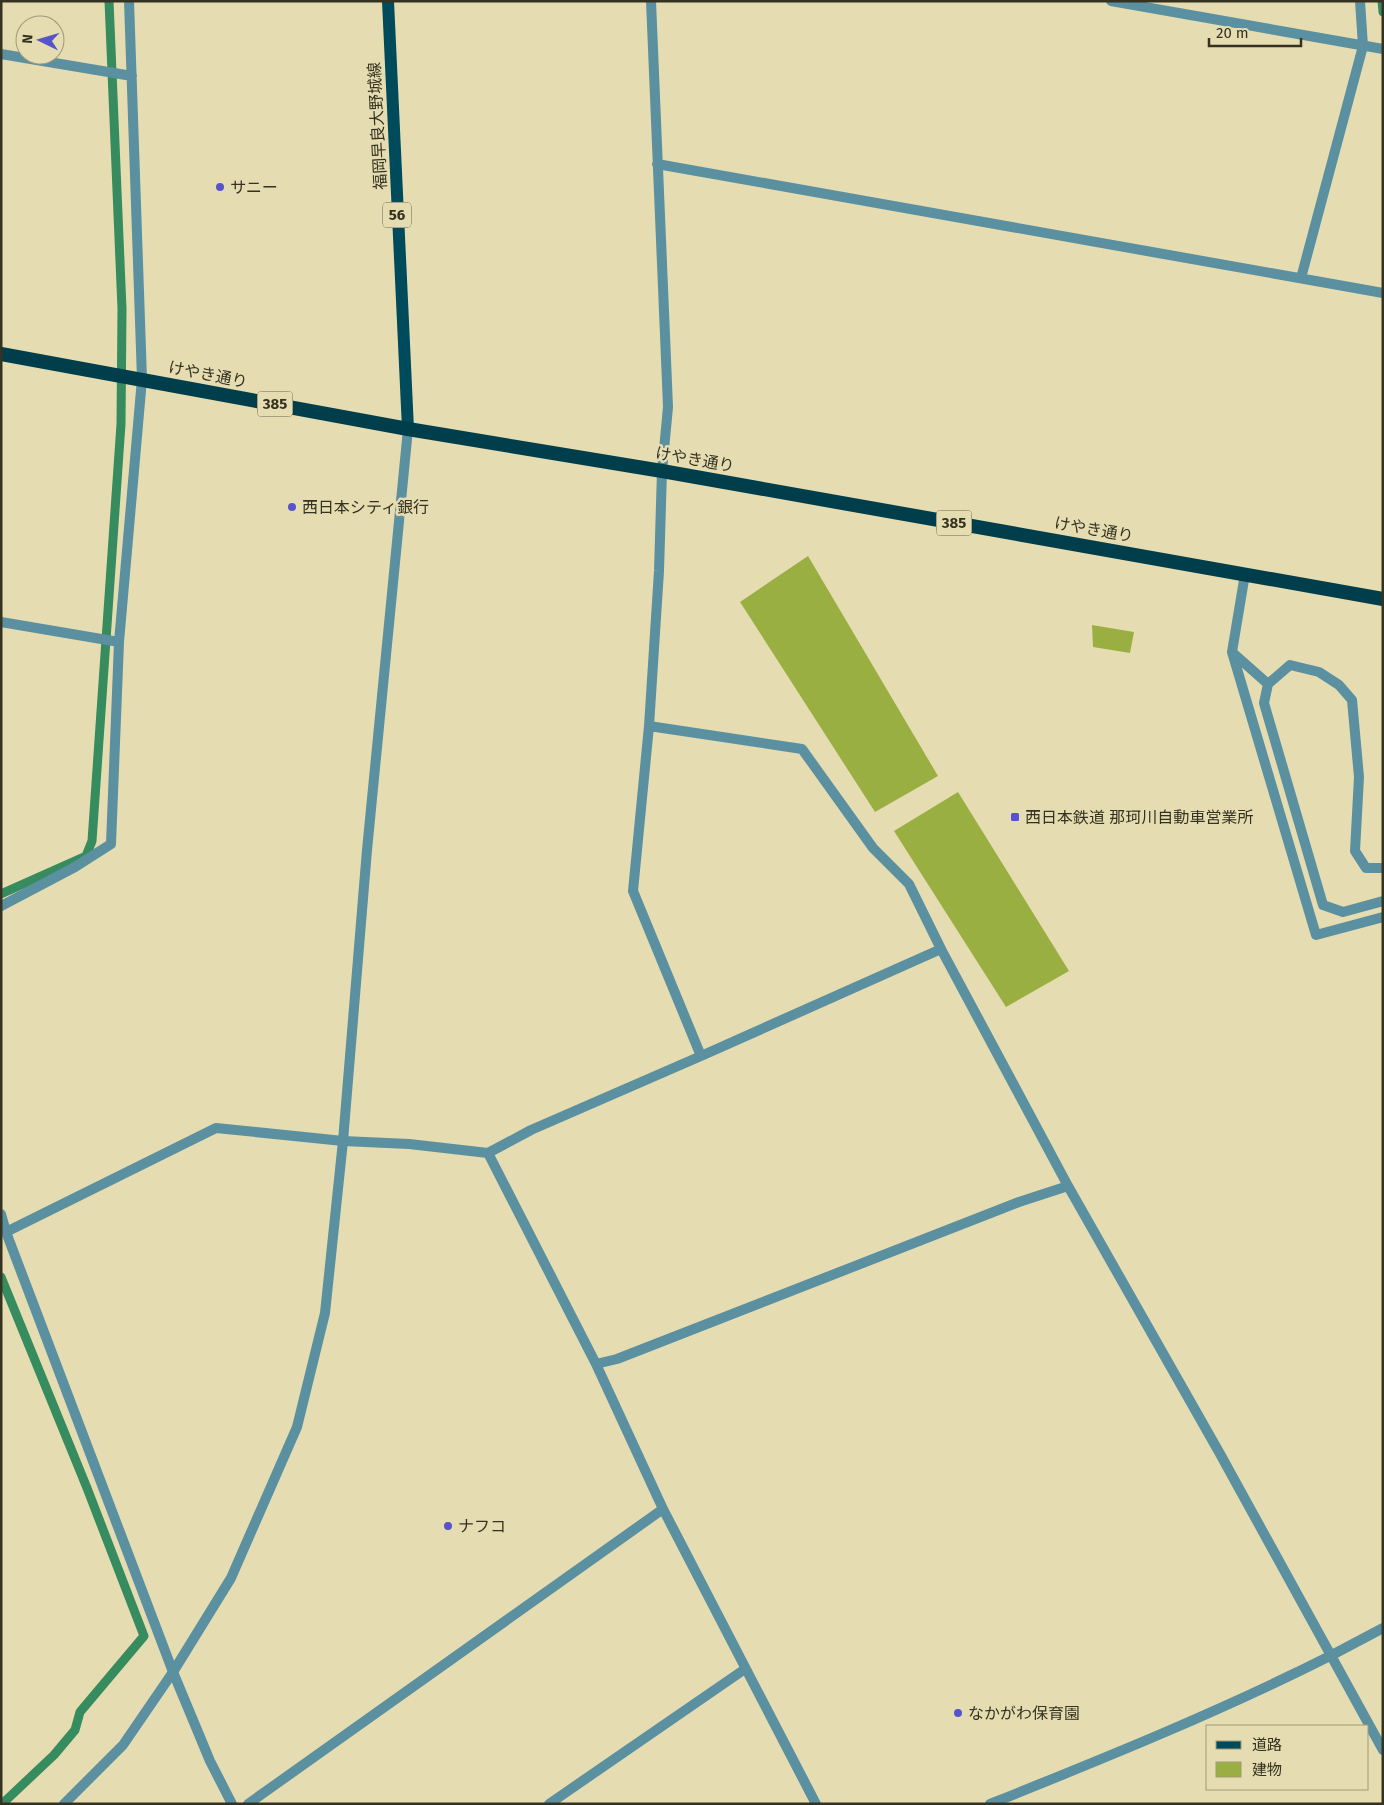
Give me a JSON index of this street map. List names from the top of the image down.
{
  "streets": {
    "highway": ["けやき通り", "385"],
    "main road": ["福岡早良大野城線", "56"]
  },
  "crossings": [
    ["福岡早良大野城線", "けやき通り"]
  ],
  "places": {
    "other": [
      "サニー",
      "西日本シティ銀行",
      "ナフコ",
      "なかがわ保育園"
    ],
    "transit": ["西日本鉄道 那珂川自動車営業所"]
  },
  "legend": ["道路", "建物"],
  "scale_bar": "20 m",
  "north": "left"
}
